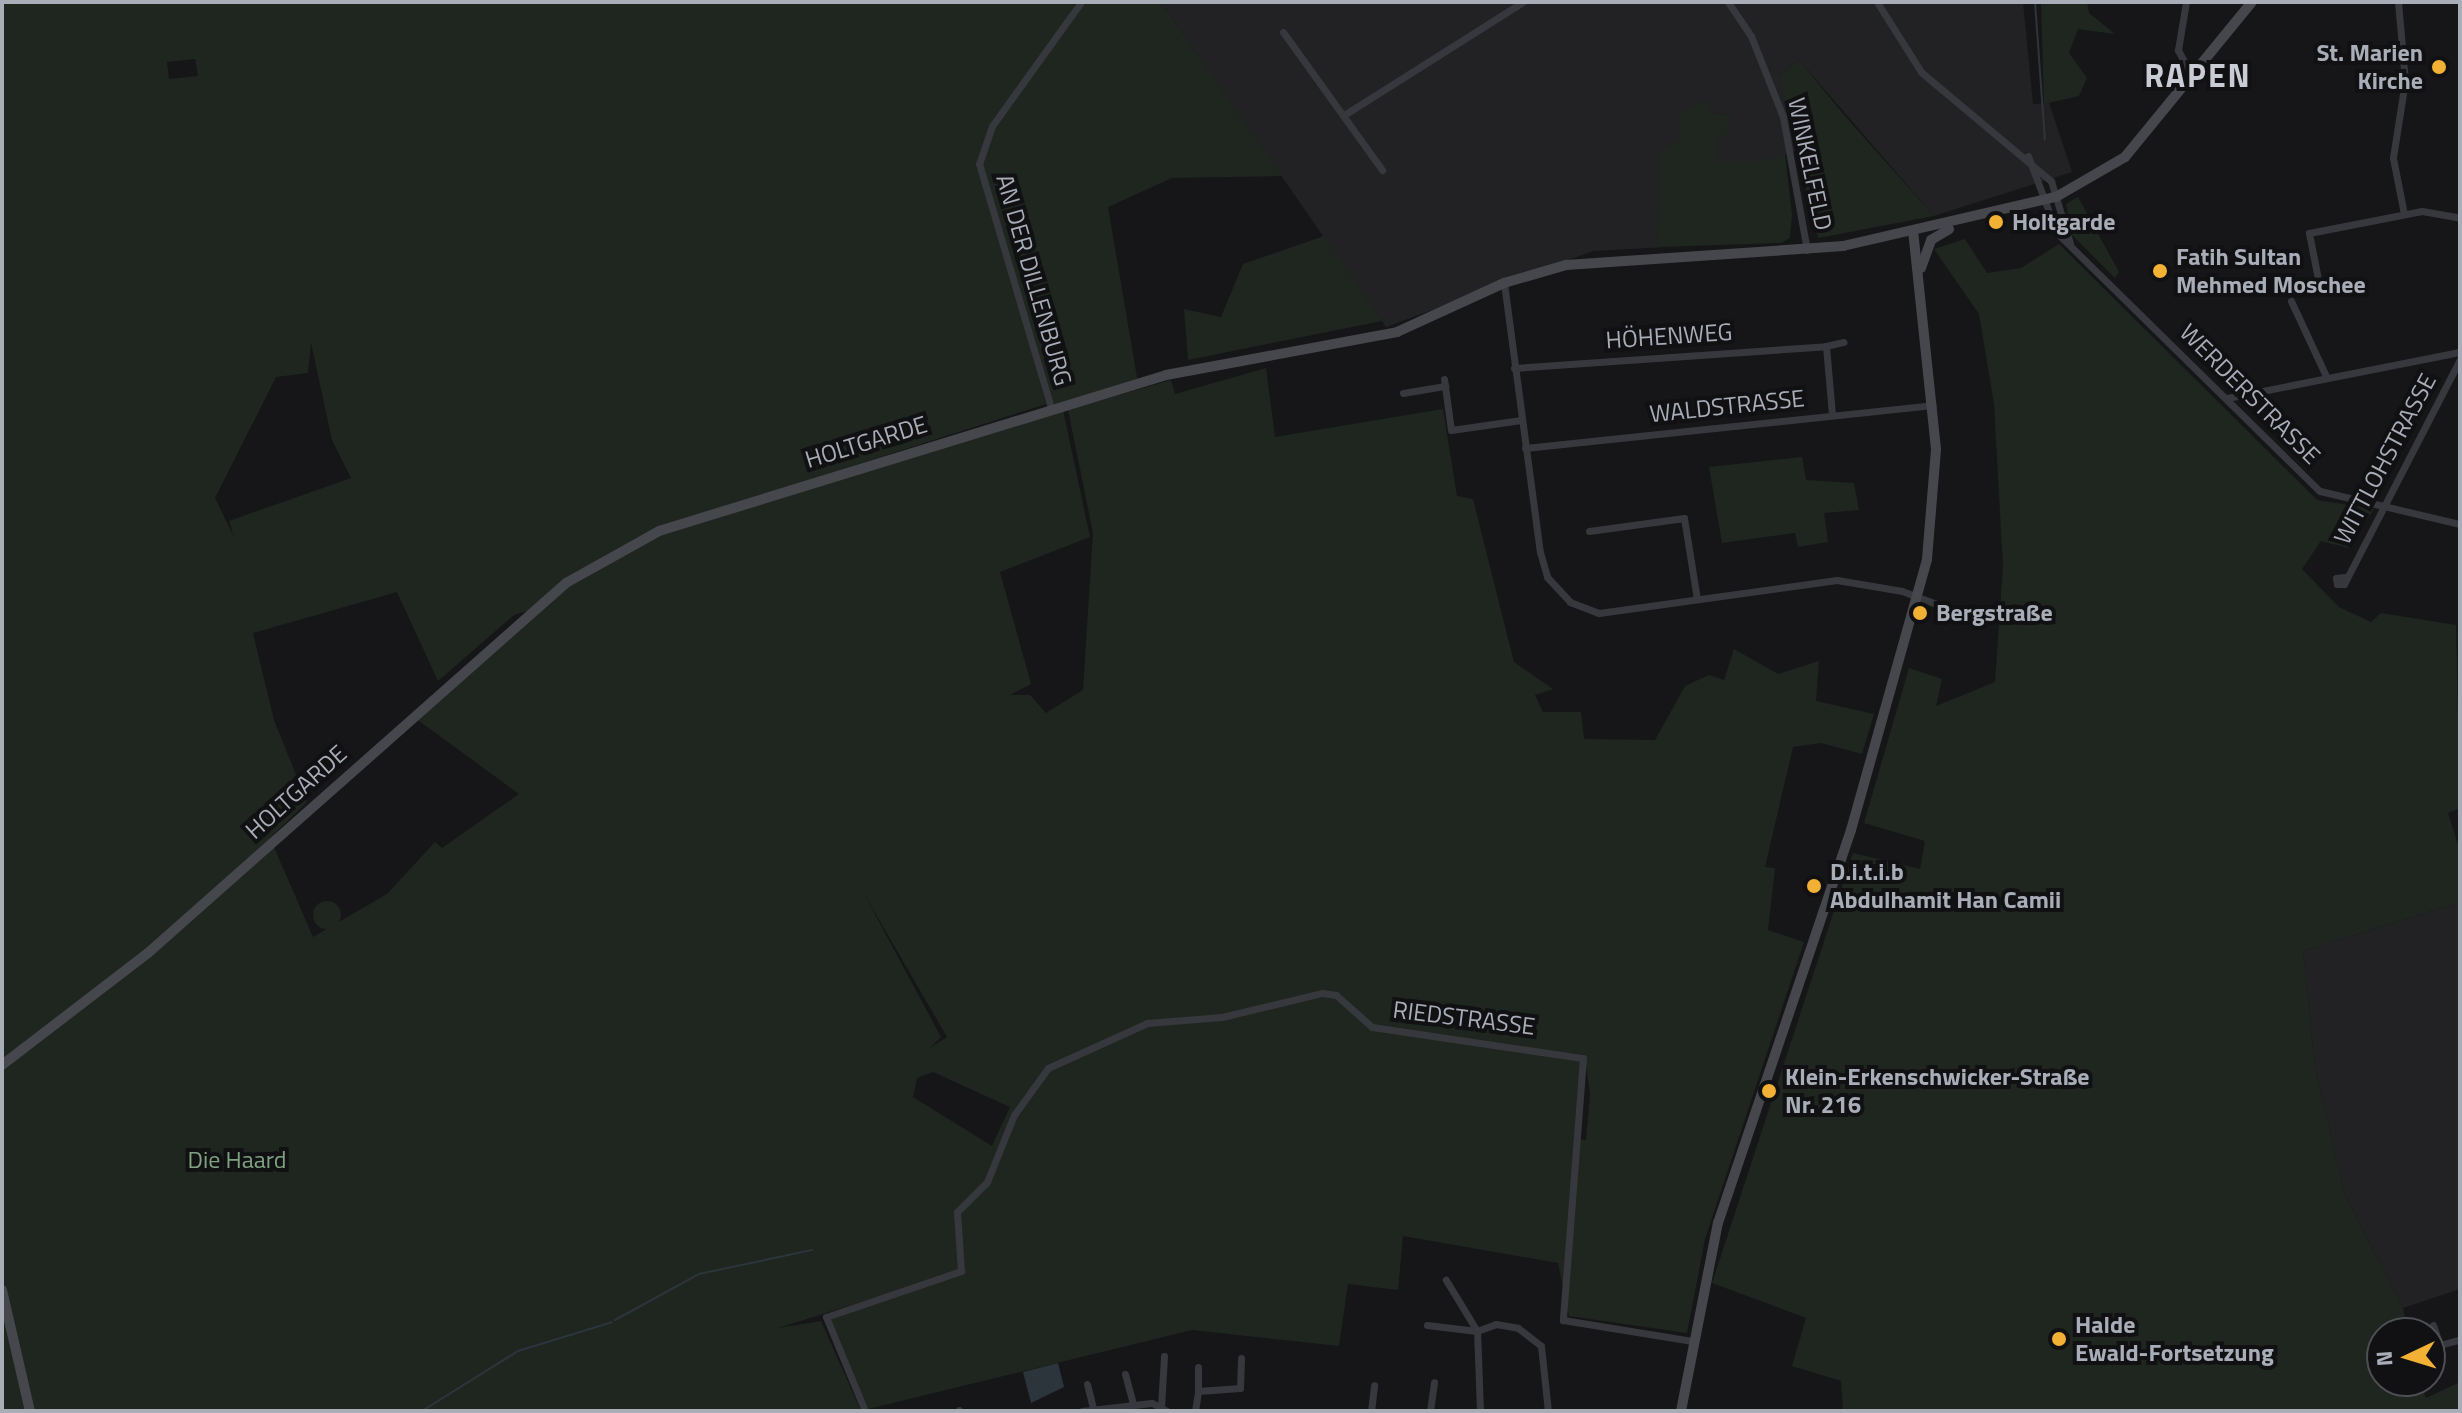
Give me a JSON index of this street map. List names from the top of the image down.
{
  "streets": {
    "street": [
      "WINKELFELD",
      "AN DER DILLENBURG",
      "HÖHENWEG",
      "WERDERSTRASSE",
      "WALDSTRASSE",
      "HOLTGARDE",
      "WITTLOHSTRASSE",
      "RIEDSTRASSE"
    ]
  },
  "crossings": [
    ["WINKELFELD", "HOLTGARDE"],
    ["AN DER DILLENBURG", "HOLTGARDE"],
    ["WERDERSTRASSE", "WITTLOHSTRASSE"]
  ],
  "districts": ["RAPEN"],
  "parks": ["Die Haard"],
  "places": [
    "St. Marien Kirche",
    "Holtgarde",
    "Fatih Sultan Mehmed Moschee",
    "Bergstraße",
    "D.i.t.i.b Abdulhamit Han Camii",
    "Klein-Erkenschwicker-Straße Nr. 216",
    "Halde Ewald-Fortsetzung"
  ],
  "north": "left"
}
